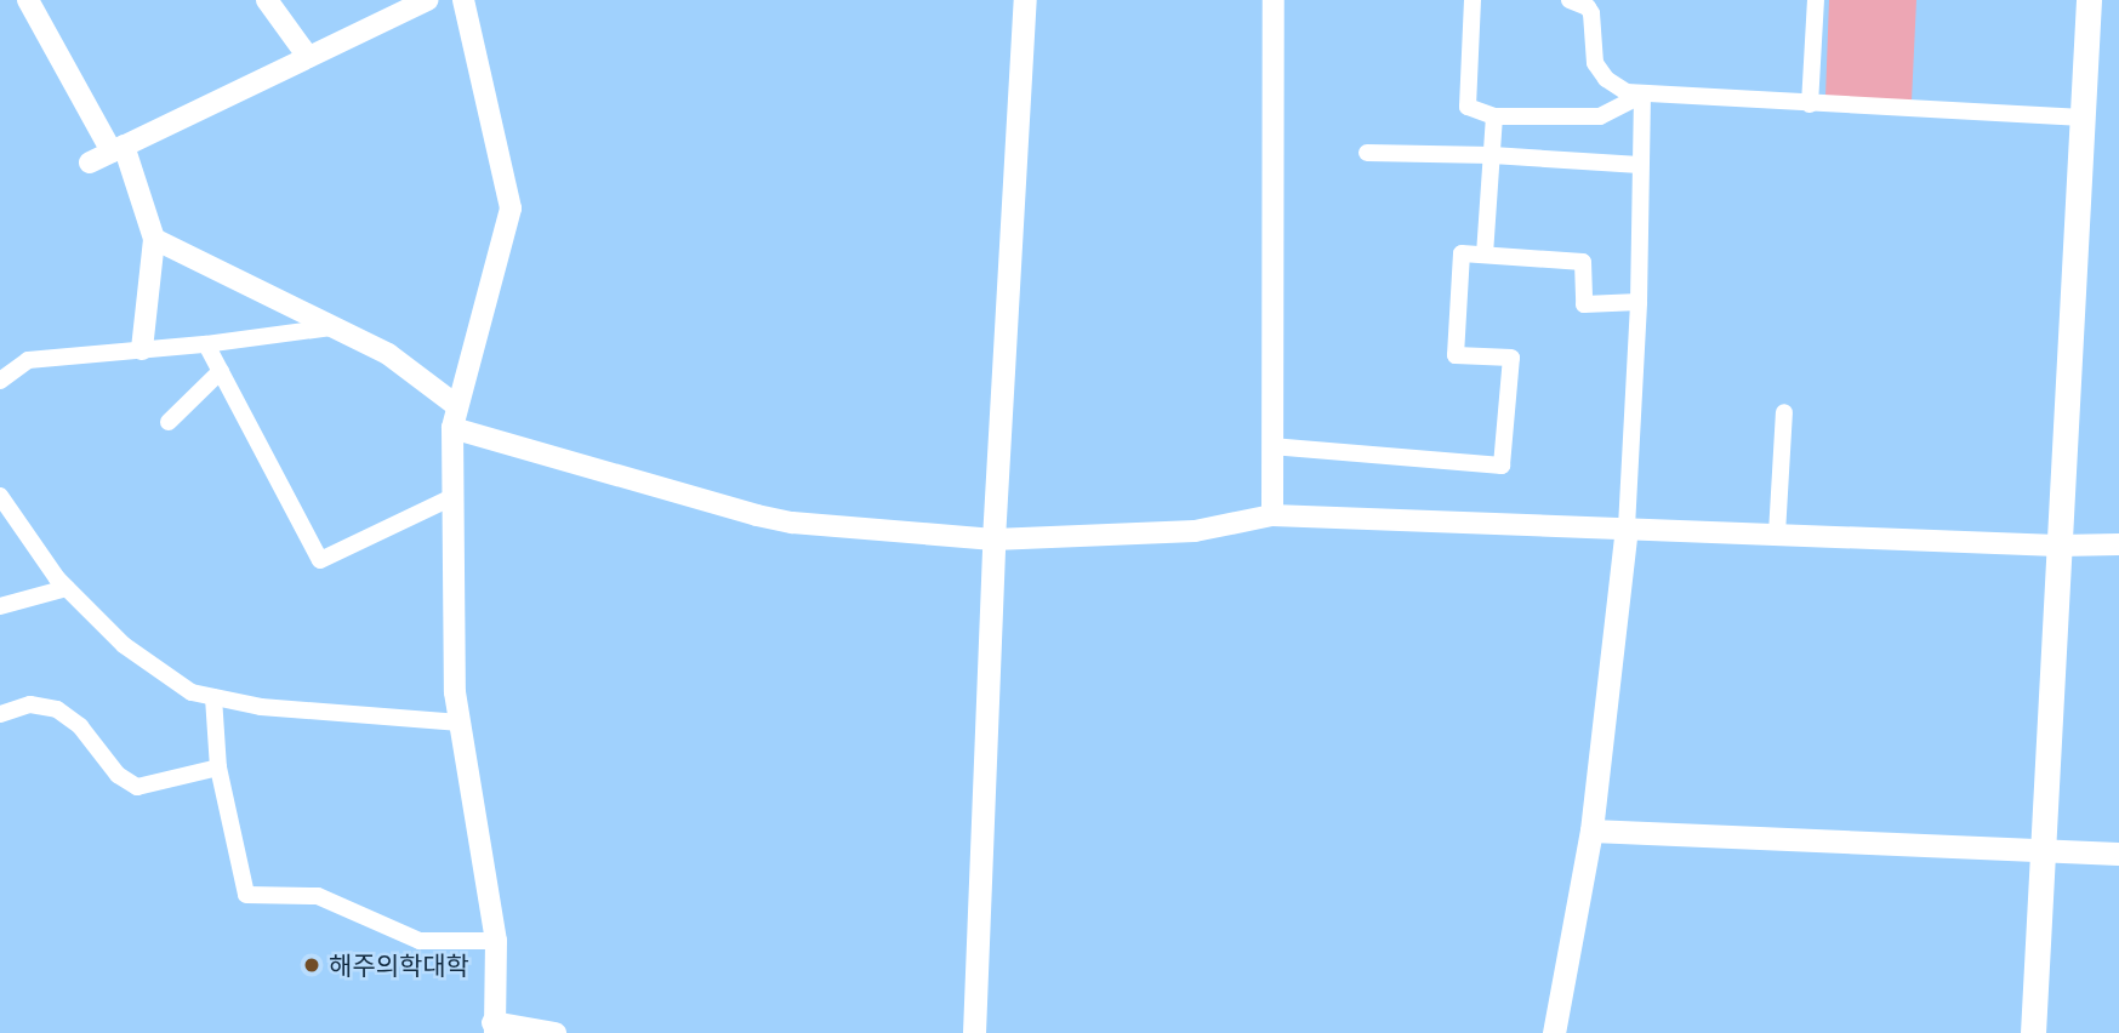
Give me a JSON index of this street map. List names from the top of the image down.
{
  "places": ["해주의학대학"]
}
